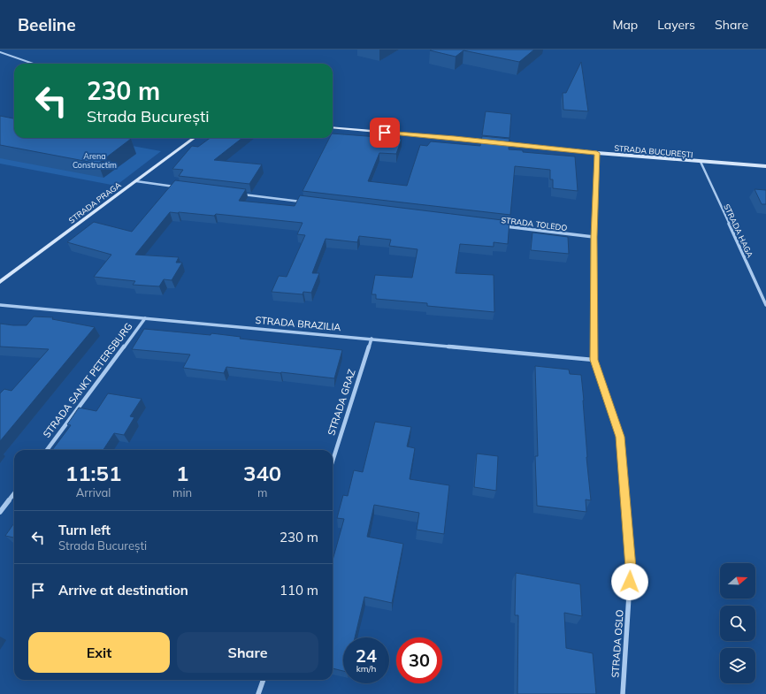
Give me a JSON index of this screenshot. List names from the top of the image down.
{
  "streets": {
    "street": [
      "STRADA BUCUREȘTI",
      "STRADA PRAGA",
      "STRADA TOLEDO",
      "STRADA HAGA",
      "STRADA BRAZILIA",
      "STRADA SANKT PETERSBURG",
      "STRADA GRAZ",
      "STRADA OSLO"
    ]
  },
  "crossings": [
    ["STRADA BUCUREȘTI", "STRADA HAGA"],
    ["STRADA BUCUREȘTI", "STRADA OSLO"],
    ["STRADA TOLEDO", "STRADA OSLO"],
    ["STRADA BRAZILIA", "STRADA SANKT PETERSBURG"],
    ["STRADA BRAZILIA", "STRADA GRAZ"],
    ["STRADA BRAZILIA", "STRADA OSLO"]
  ],
  "parks": ["Arena Constructim"],
  "north": "right",
  "page": {
    "header": "Beeline",
    "nav": ["Map", "Layers", "Share"],
    "turn": ["230 m", "Strada București"],
    "eta": [
      "11:51",
      "Arrival",
      "1",
      "min",
      "340",
      "m"
    ],
    "list": [
      {
        "name": "Turn left",
        "note": "Strada București",
        "value": "230 m"
      },
      {
        "name": "Arrive at destination",
        "value": "110 m"
      }
    ],
    "buttons": ["Exit", "Share"],
    "speed": "24 km/h",
    "limit": "30"
  }
}
